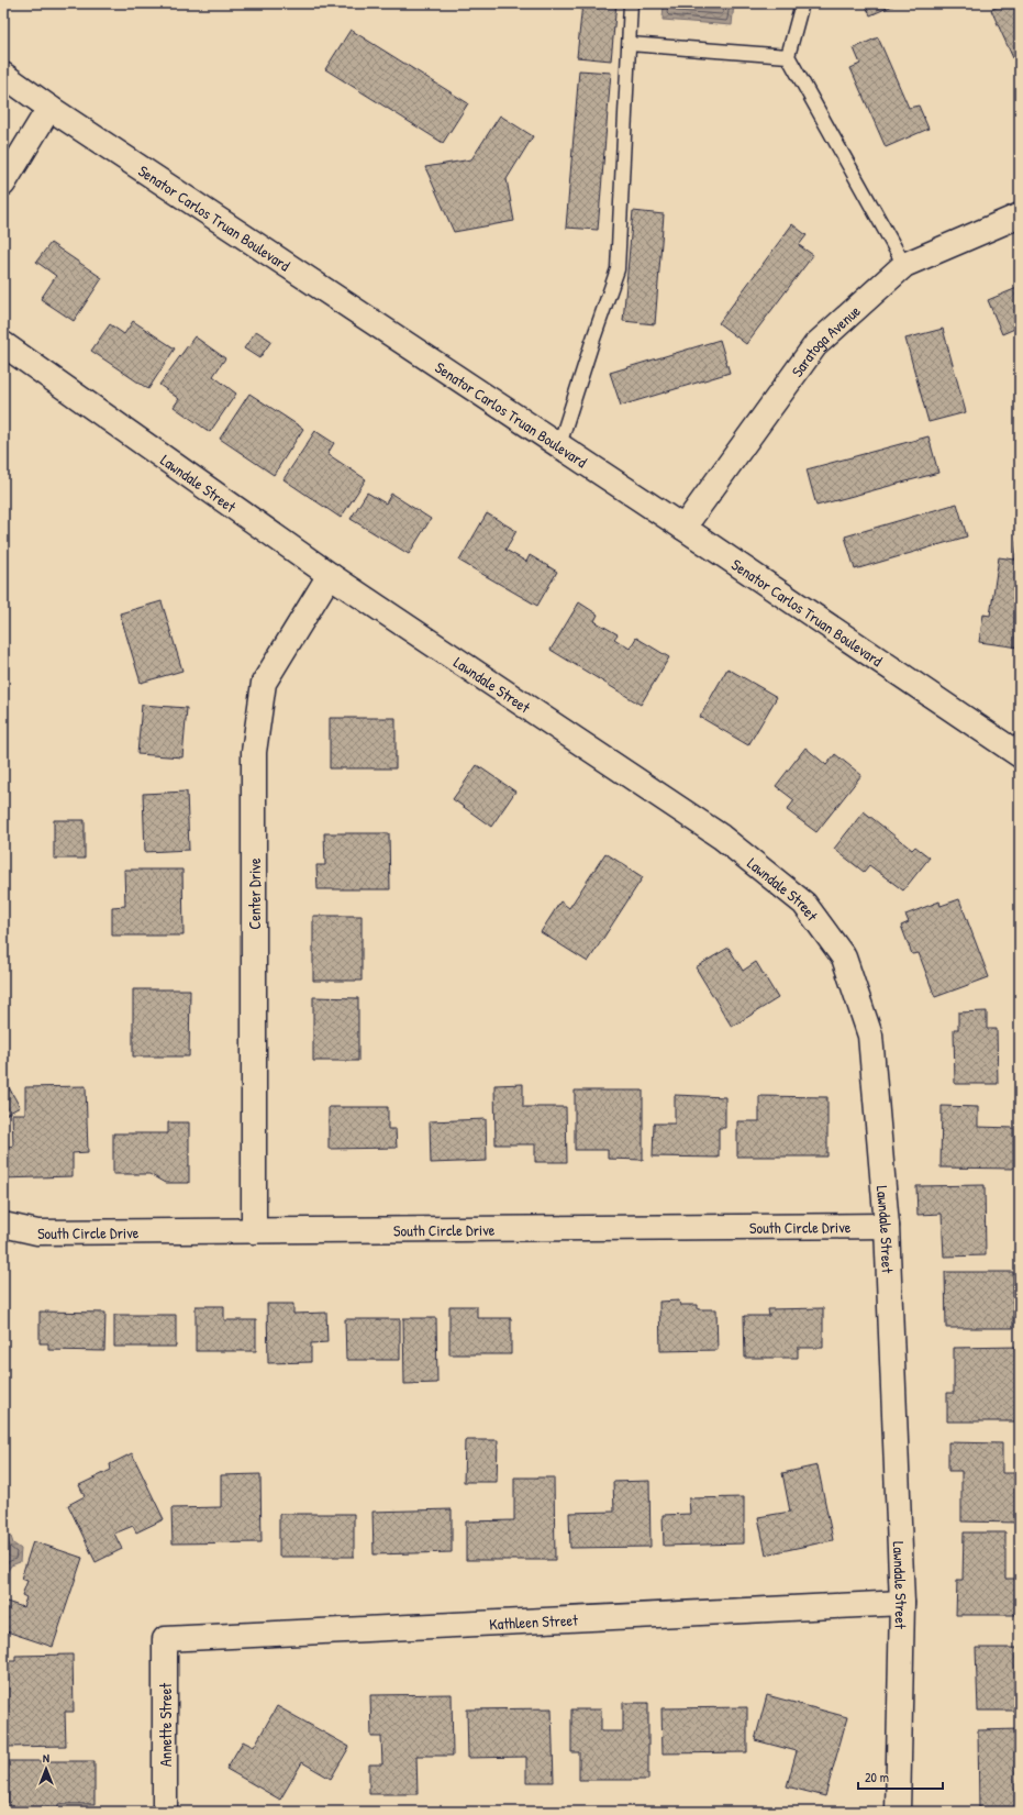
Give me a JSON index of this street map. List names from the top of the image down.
{
  "streets": {
    "street": [
      "Senator Carlos Truan Boulevard",
      "Saratoga Avenue",
      "Lawndale Street",
      "Center Drive",
      "South Circle Drive",
      "Kathleen Street",
      "Annette Street"
    ]
  },
  "crossings": [
    ["Senator Carlos Truan Boulevard", "Saratoga Avenue"],
    ["Lawndale Street", "Center Drive"],
    ["Lawndale Street", "South Circle Drive"],
    ["Lawndale Street", "Kathleen Street"],
    ["Center Drive", "South Circle Drive"],
    ["Kathleen Street", "Annette Street"]
  ],
  "scale_bar": "20 m",
  "north": "top"
}
